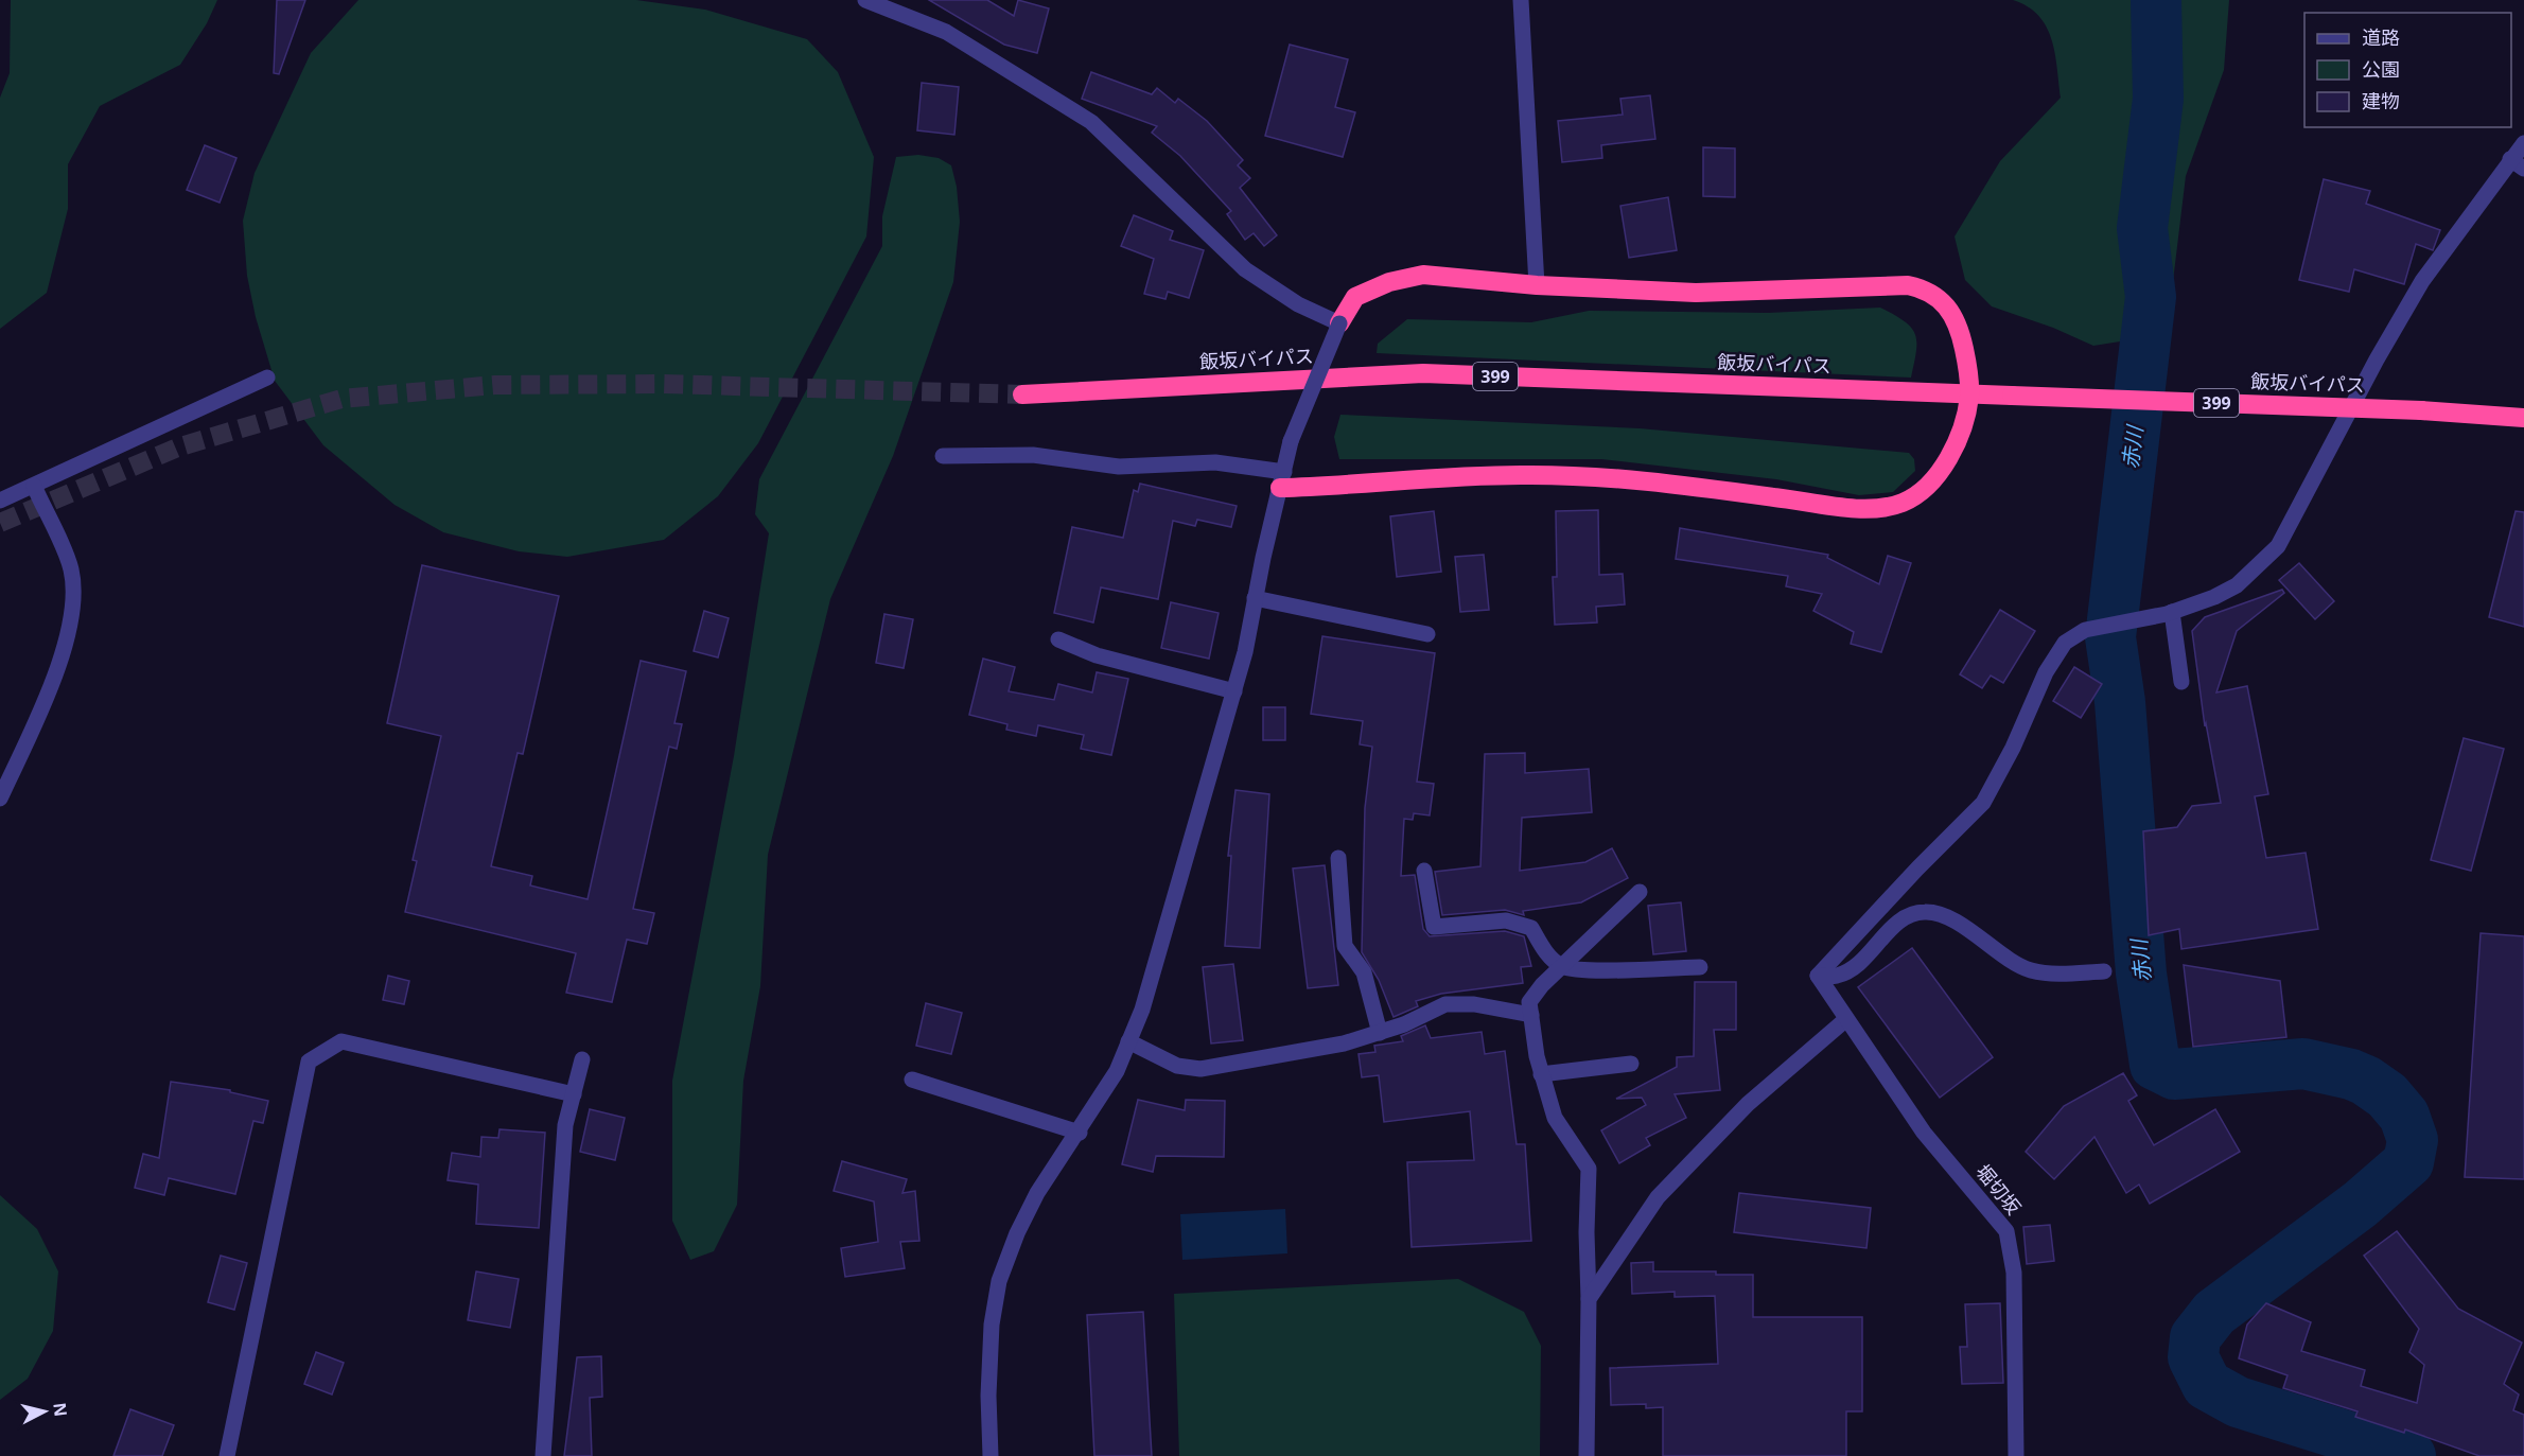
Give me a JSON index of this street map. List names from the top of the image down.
{
  "streets": {
    "highway": ["飯坂バイパス", "399"],
    "street": ["堀切坂"]
  },
  "water": ["赤川"],
  "legend": ["道路", "公園", "建物"],
  "north": "right"
}
